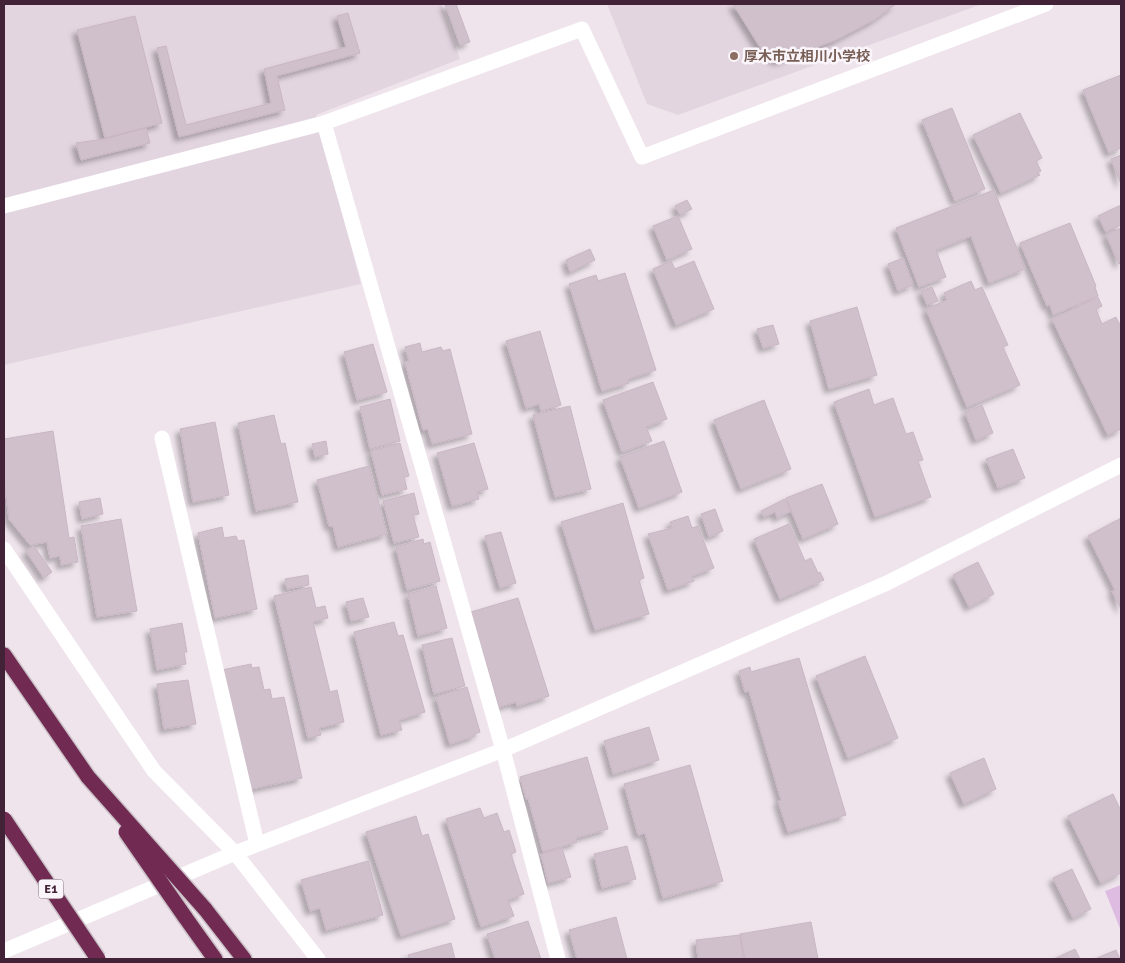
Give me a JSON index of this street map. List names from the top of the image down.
{
  "streets": {
    "highway": ["E1"]
  },
  "places": ["厚木市立相川小学校"]
}
